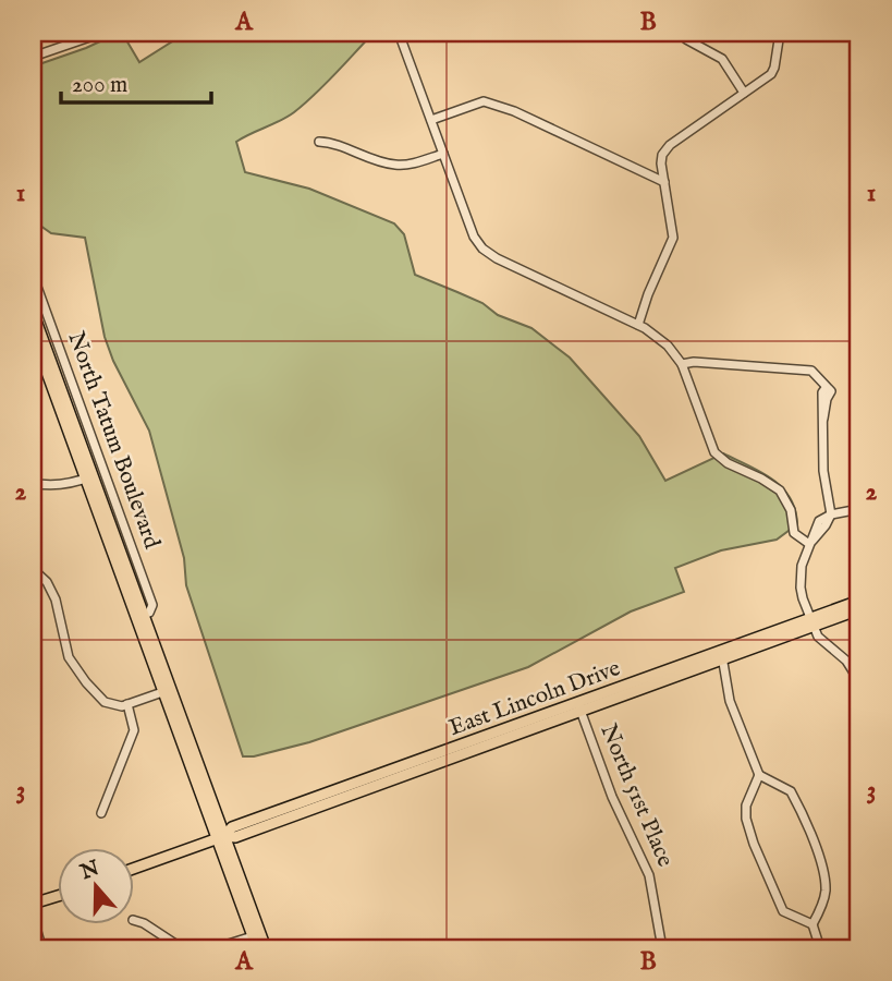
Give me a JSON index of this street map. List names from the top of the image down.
{
  "streets": {
    "main road": ["North Tatum Boulevard", "East Lincoln Drive"],
    "street": ["North 51st Place"]
  },
  "crossings": [
    ["North Tatum Boulevard", "East Lincoln Drive"],
    ["East Lincoln Drive", "North 51st Place"]
  ],
  "scale_bar": "200 m",
  "north": "top",
  "grid": {
    "columns": ["A", "B"],
    "rows": ["1", "2", "3"]
  }
}
